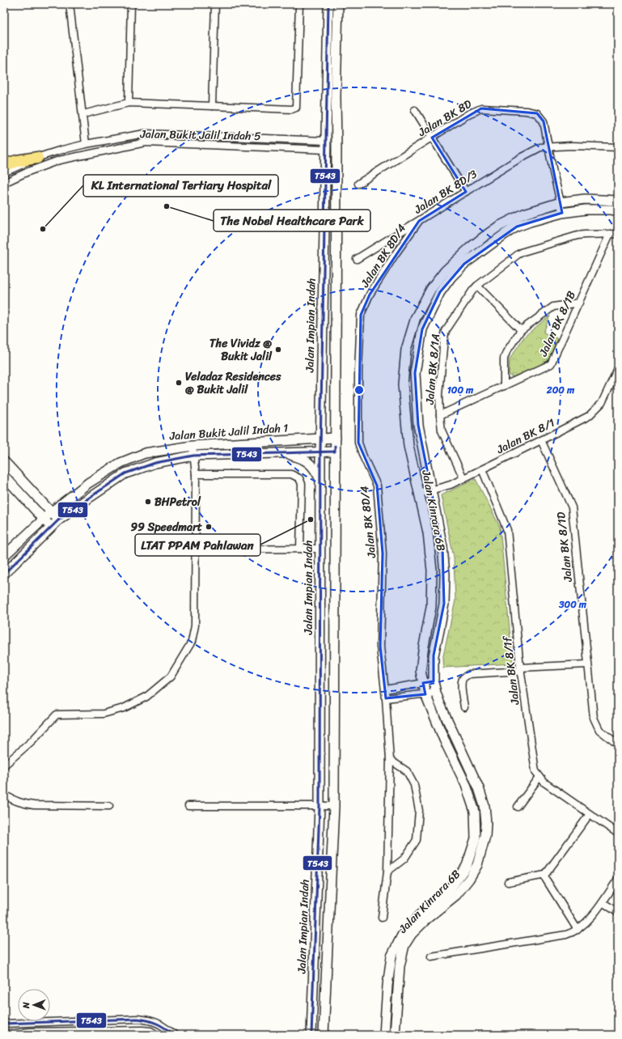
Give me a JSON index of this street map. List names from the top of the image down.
{
  "streets": {
    "street": [
      "Jalan BK 8D",
      "Jalan Bukit Jalil Indah 5",
      "Jalan BK 8D/3",
      "Jalan BK 8D/4",
      "Jalan BK 8/1B",
      "Jalan Impian Indah",
      "Jalan BK 8/1A",
      "Jalan Bukit Jalil Indah 1",
      "Jalan BK 8/1",
      "Jalan Kinrara 6B",
      "Jalan BK 8/1D",
      "Jalan BK 8/1f"
    ]
  },
  "crossings": [
    ["Jalan BK 8D", "Jalan BK 8D/3"],
    ["Jalan BK 8D", "Jalan Kinrara 6B"],
    ["Jalan Bukit Jalil Indah 5", "Jalan Impian Indah"],
    ["Jalan BK 8D/3", "Jalan BK 8D/4"],
    ["Jalan BK 8/1B", "Jalan BK 8/1A"],
    ["Jalan Impian Indah", "Jalan Bukit Jalil Indah 1"],
    ["Jalan BK 8/1A", "Jalan BK 8/1"],
    ["Jalan BK 8/1", "Jalan Kinrara 6B"],
    ["Jalan BK 8/1", "Jalan BK 8/1D"],
    ["Jalan BK 8/1", "Jalan BK 8/1f"]
  ],
  "places": [
    "The Nobel Healthcare Park",
    "KL International Tertiary Hospital",
    "The Vividz @ Bukit Jalil",
    "Veladaz Residences @ Bukit Jalil",
    "BHPetrol",
    "LTAT PPAM Pahlawan",
    "99 Speedmart"
  ],
  "lines": ["transit line T543"],
  "north": "left",
  "rings": ["100 m", "200 m", "300 m"]
}
